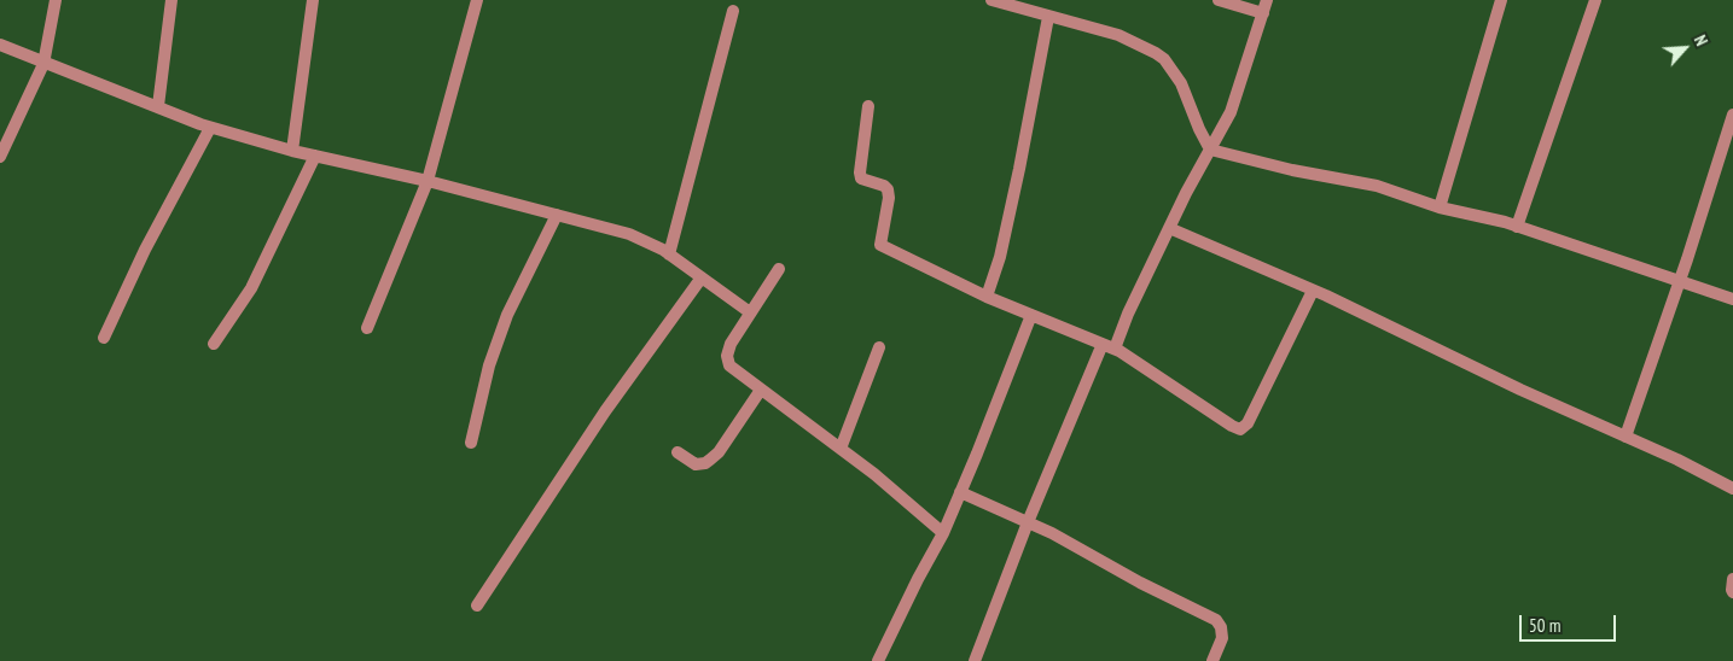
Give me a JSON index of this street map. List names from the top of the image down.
{
  "scale_bar": "50 m",
  "north": "top right"
}
